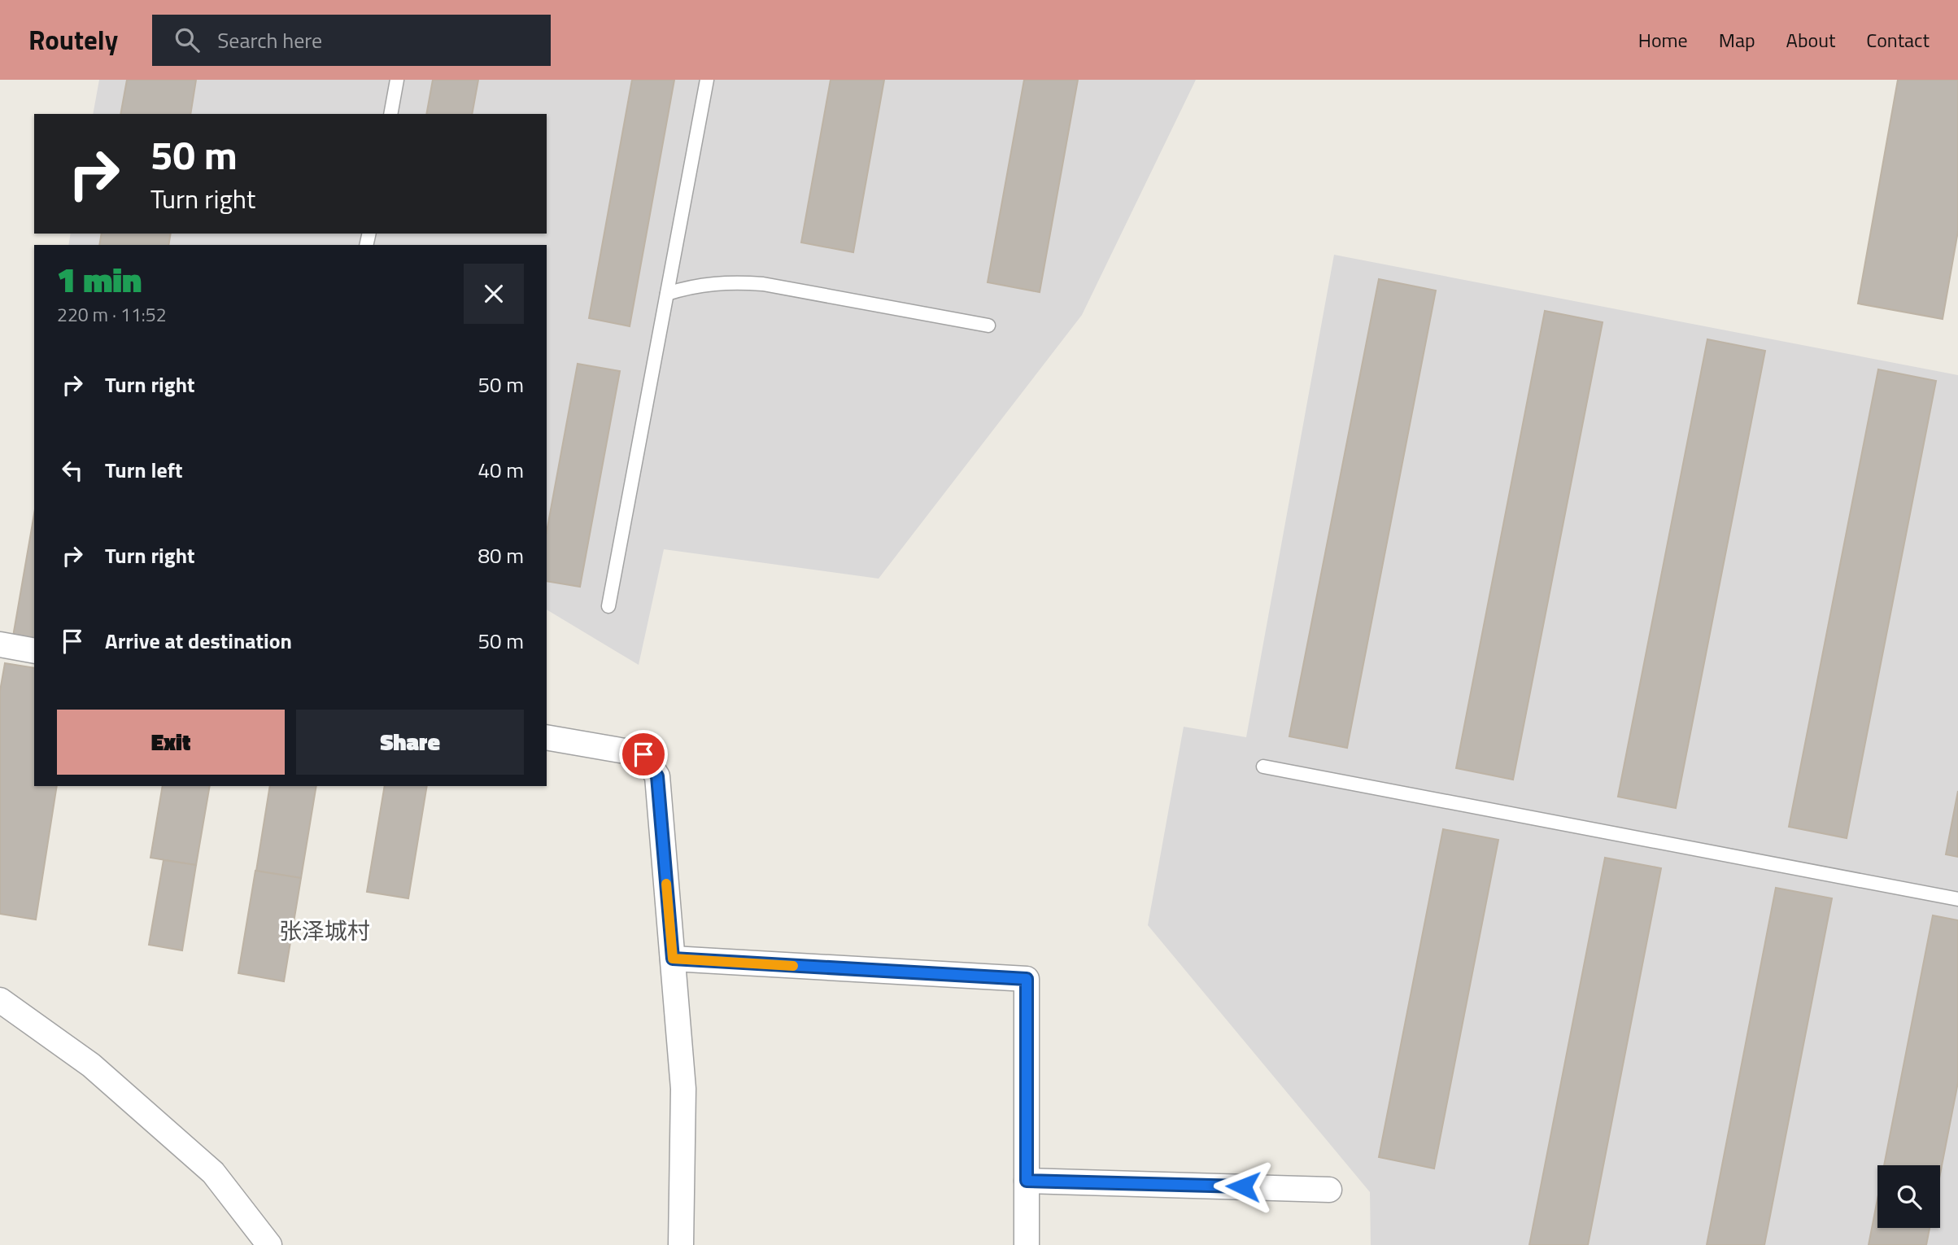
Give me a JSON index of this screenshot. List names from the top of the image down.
{
  "districts": ["张泽城村"],
  "page": {
    "header": "Routely",
    "search": "Search here",
    "nav": [
      "Home",
      "Map",
      "About",
      "Contact"
    ],
    "turn": ["50 m", "Turn right"],
    "heading": ["1 min", "220 m · 11:52"],
    "list": [
      {
        "name": "Turn right",
        "value": "50 m"
      },
      {
        "name": "Turn left",
        "value": "40 m"
      },
      {
        "name": "Turn right",
        "value": "80 m"
      },
      {
        "name": "Arrive at destination",
        "value": "50 m"
      }
    ],
    "buttons": ["Exit", "Share"]
  }
}
